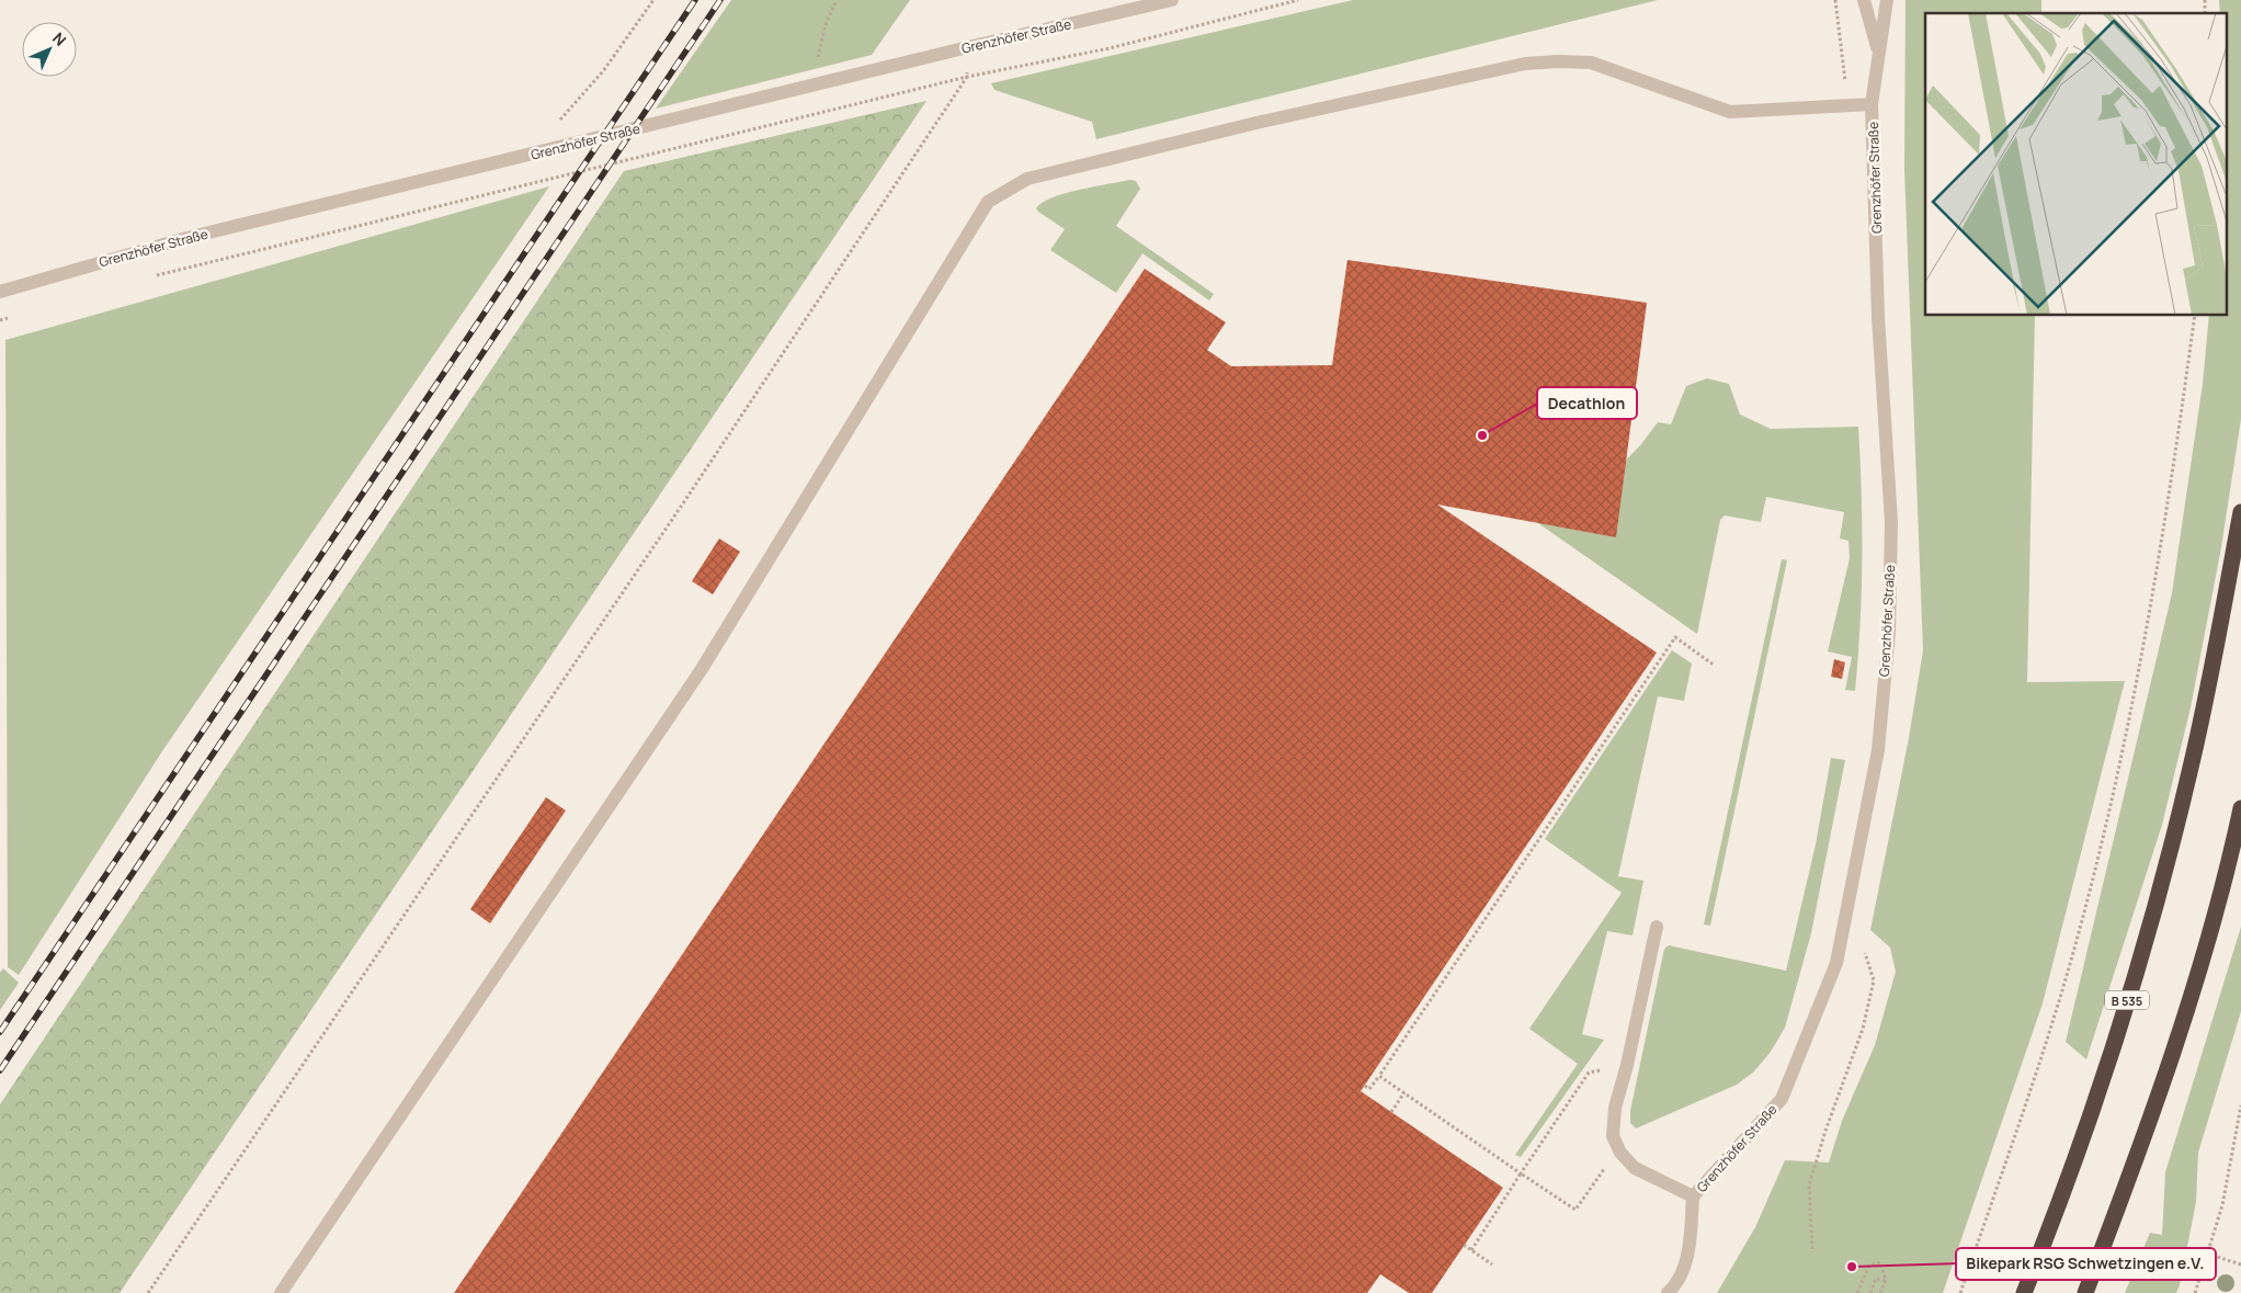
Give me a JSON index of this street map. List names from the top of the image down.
{
  "streets": {
    "highway": ["B 535"],
    "street": ["Grenzhöfer Straße"]
  },
  "places": ["Decathlon", "Bikepark RSG Schwetzingen e.V."],
  "north": "top right"
}
